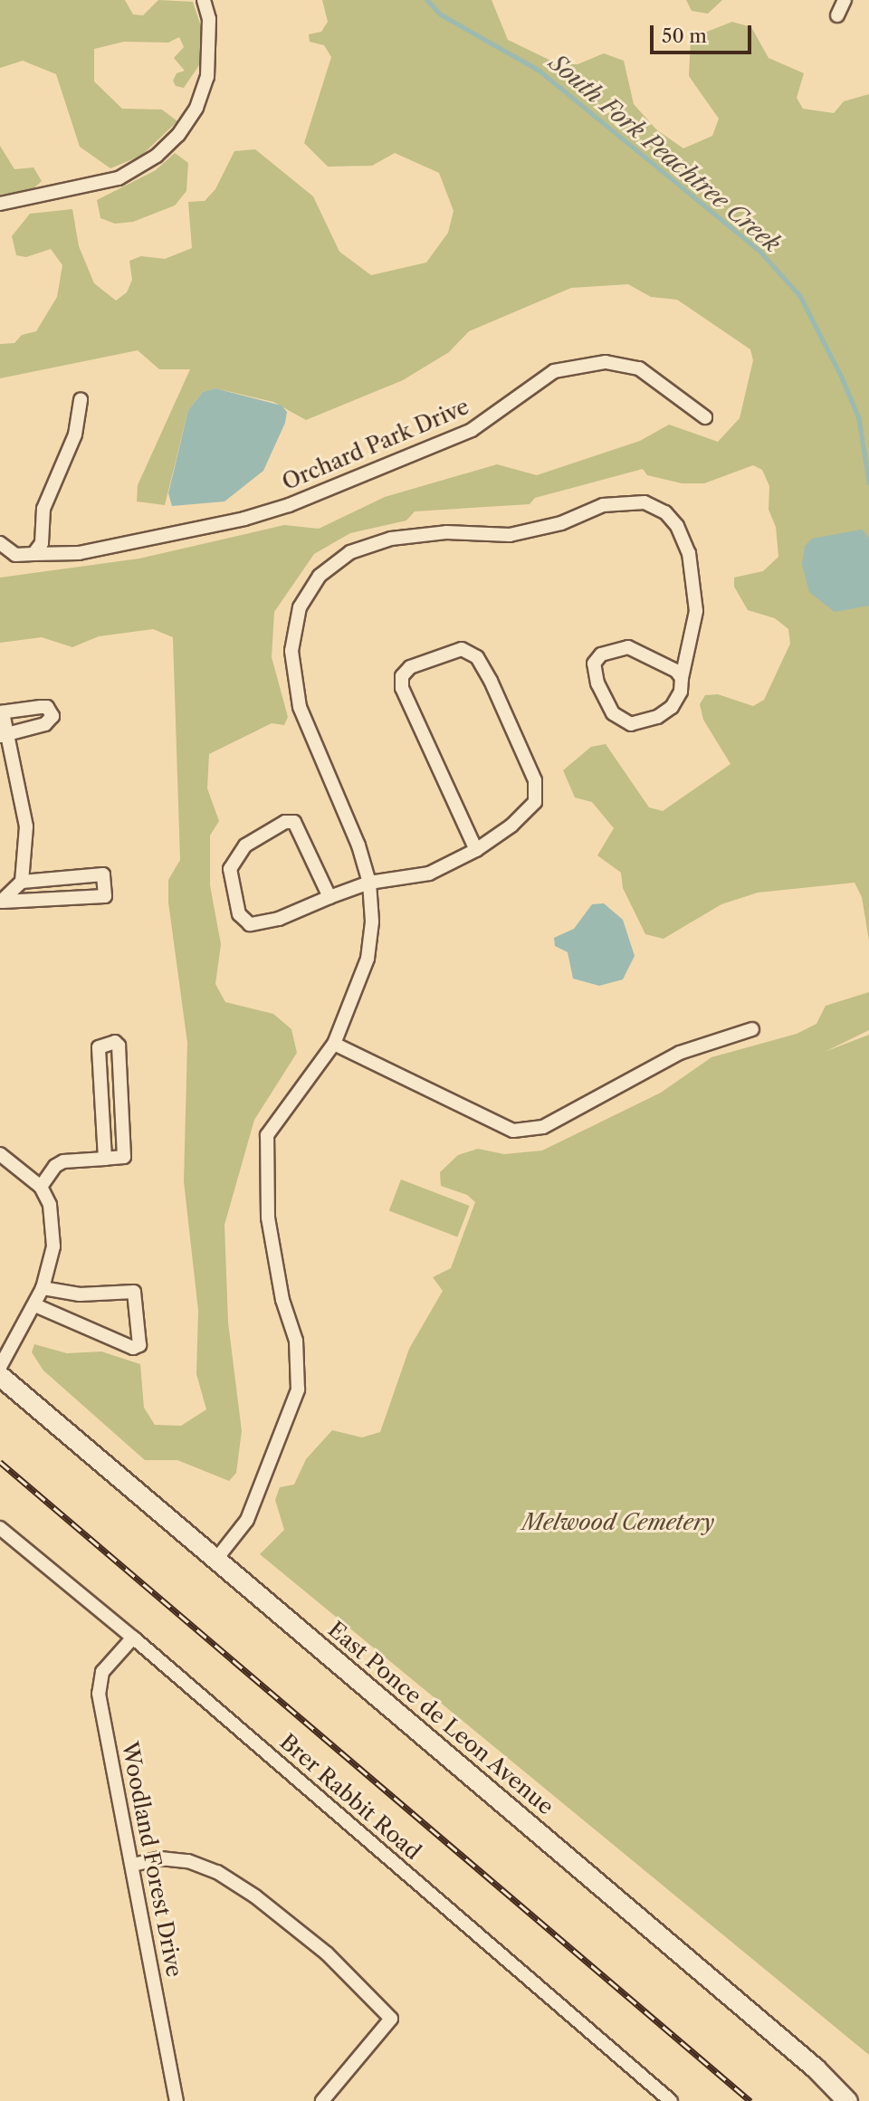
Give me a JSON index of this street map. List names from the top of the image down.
{
  "streets": {
    "main road": ["East Ponce de Leon Avenue"],
    "street": ["Orchard Park Drive", "Brer Rabbit Road", "Woodland Forest Drive"]
  },
  "crossings": [
    ["Brer Rabbit Road", "Woodland Forest Drive"]
  ],
  "water": ["South Fork Peachtree Creek"],
  "parks": ["Melwood Cemetery"],
  "scale_bar": "50 m"
}
